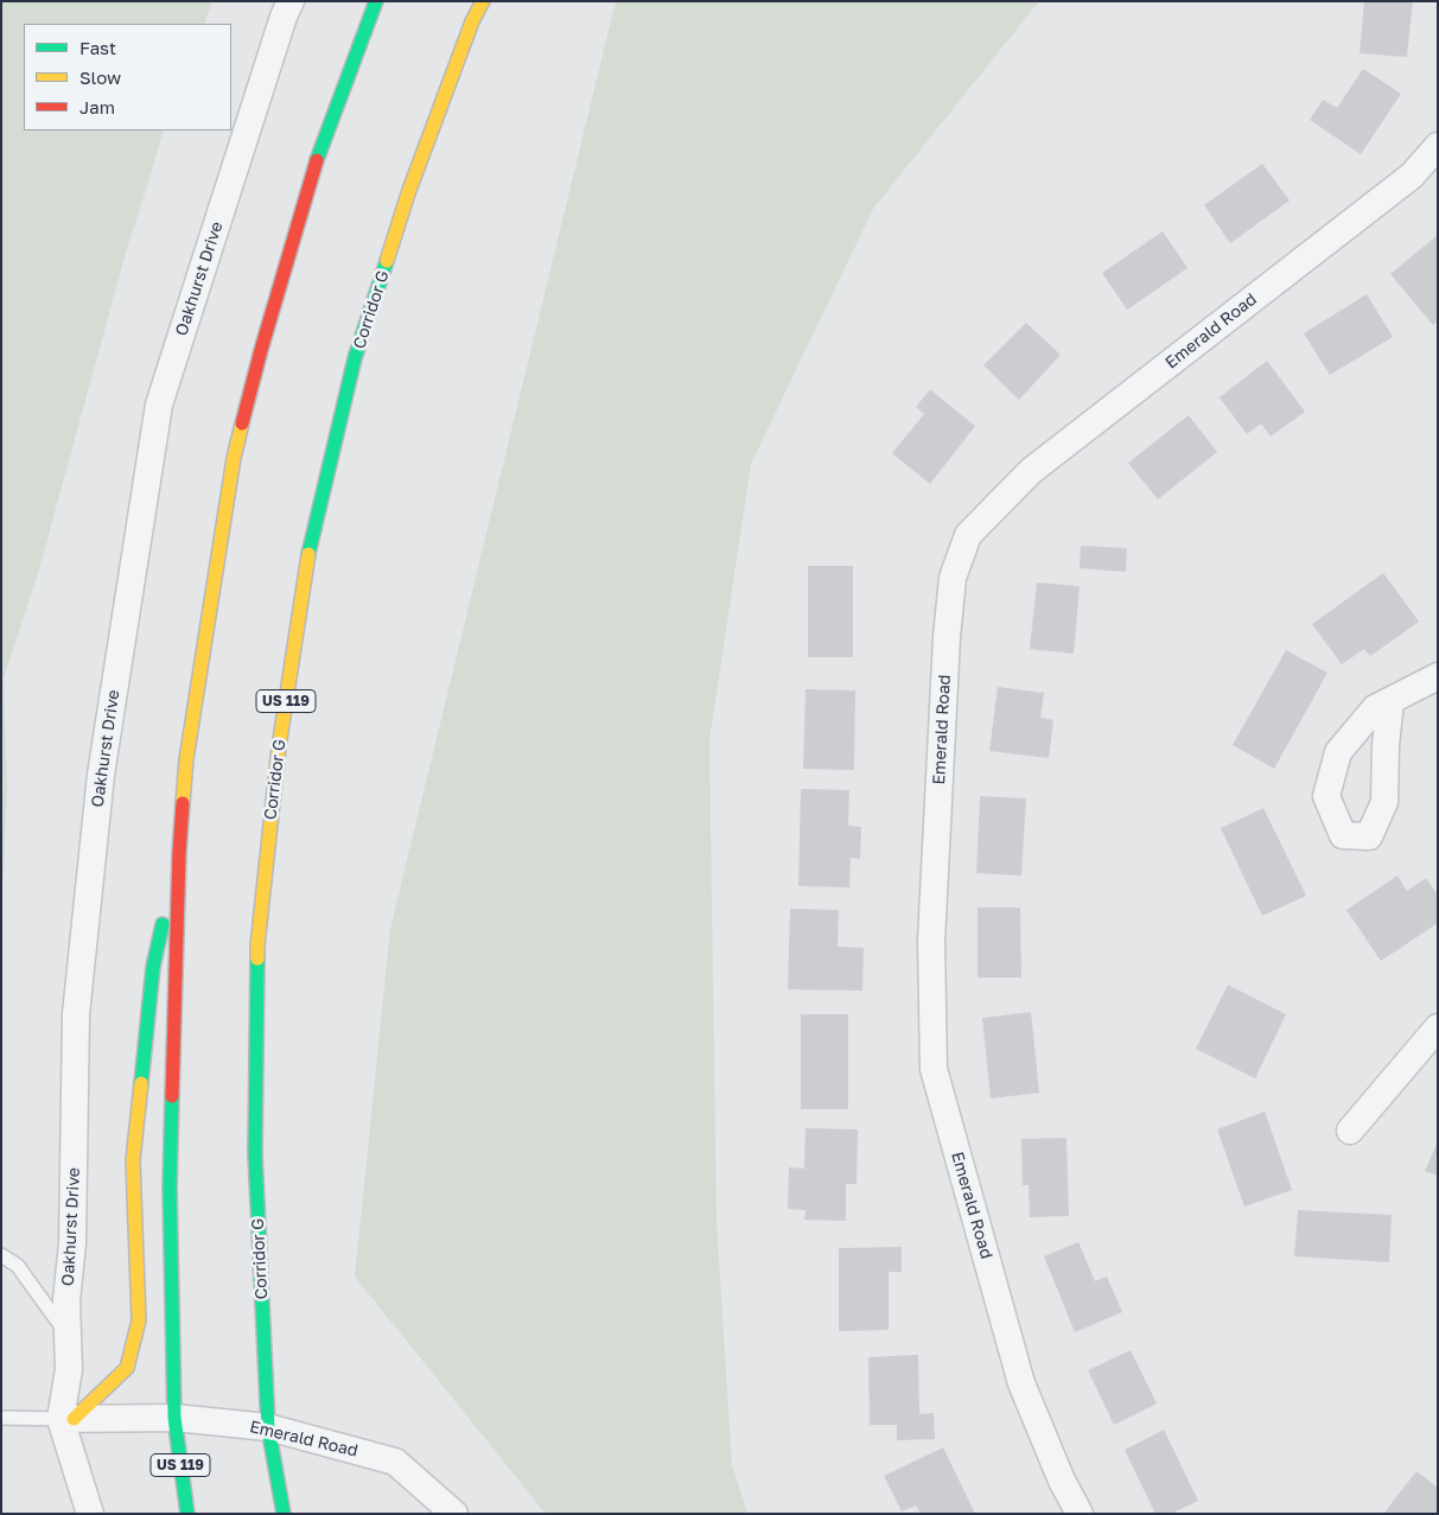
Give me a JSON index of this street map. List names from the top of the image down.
{
  "streets": {
    "highway": ["Corridor G", "US 119"],
    "street": ["Oakhurst Drive", "Emerald Road"]
  },
  "crossings": [
    ["Oakhurst Drive", "Emerald Road"],
    ["Corridor G", "Emerald Road"],
    ["Emerald Road", "US 119"]
  ],
  "legend": ["Fast", "Slow", "Jam"]
}
